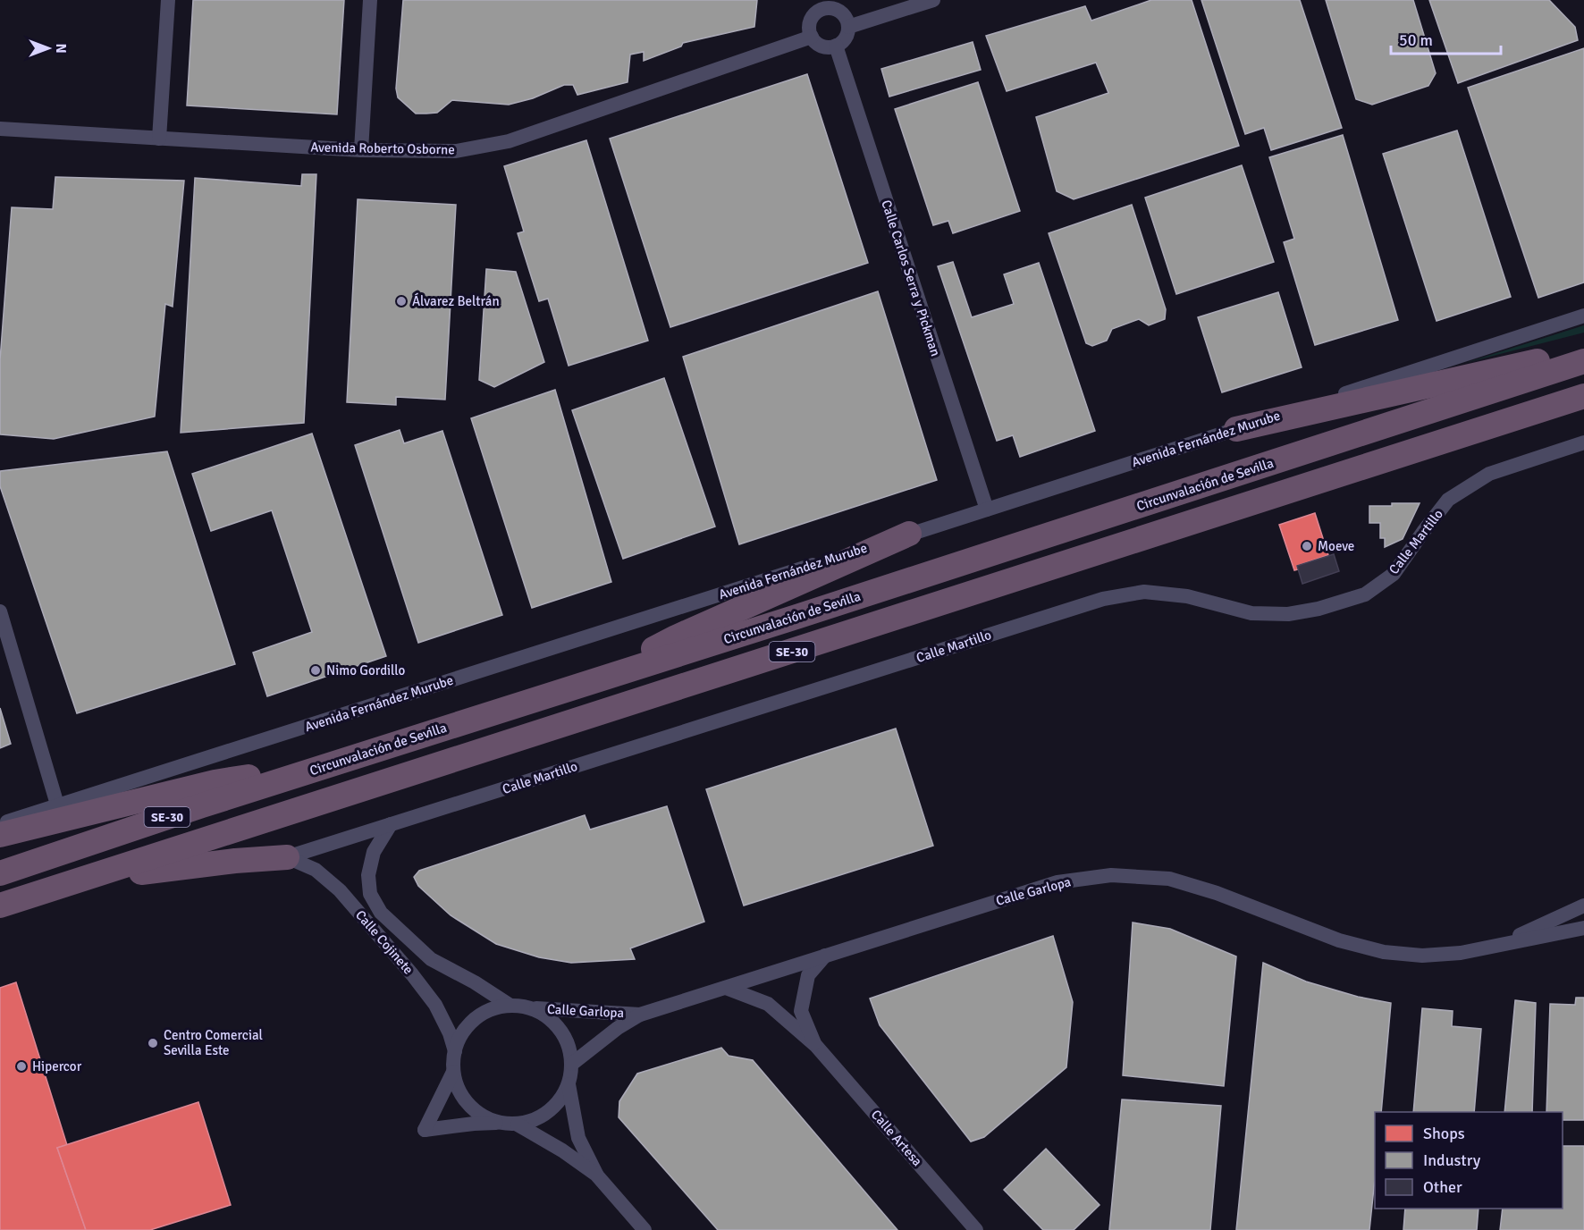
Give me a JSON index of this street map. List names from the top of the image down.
{
  "streets": {
    "highway": ["Circunvalación de Sevilla", "SE-30"],
    "street": [
      "Avenida Roberto Osborne",
      "Calle Carlos Serra y Pickman",
      "Avenida Fernández Murube",
      "Calle Martillo",
      "Calle Garlopa",
      "Calle Cojinete",
      "Calle Artesa"
    ]
  },
  "crossings": [
    ["Avenida Roberto Osborne", "Calle Carlos Serra y Pickman"],
    ["Calle Carlos Serra y Pickman", "Avenida Fernández Murube"],
    ["Calle Martillo", "Calle Cojinete"],
    ["Calle Garlopa", "Calle Cojinete"],
    ["Calle Garlopa", "Calle Artesa"]
  ],
  "places": [
    "Álvarez Beltrán",
    "Moeve",
    "Nimo Gordillo",
    "Centro Comercial Sevilla Este",
    "Hipercor"
  ],
  "legend": ["Shops", "Industry", "Other"],
  "scale_bar": "50 m",
  "north": "right"
}
